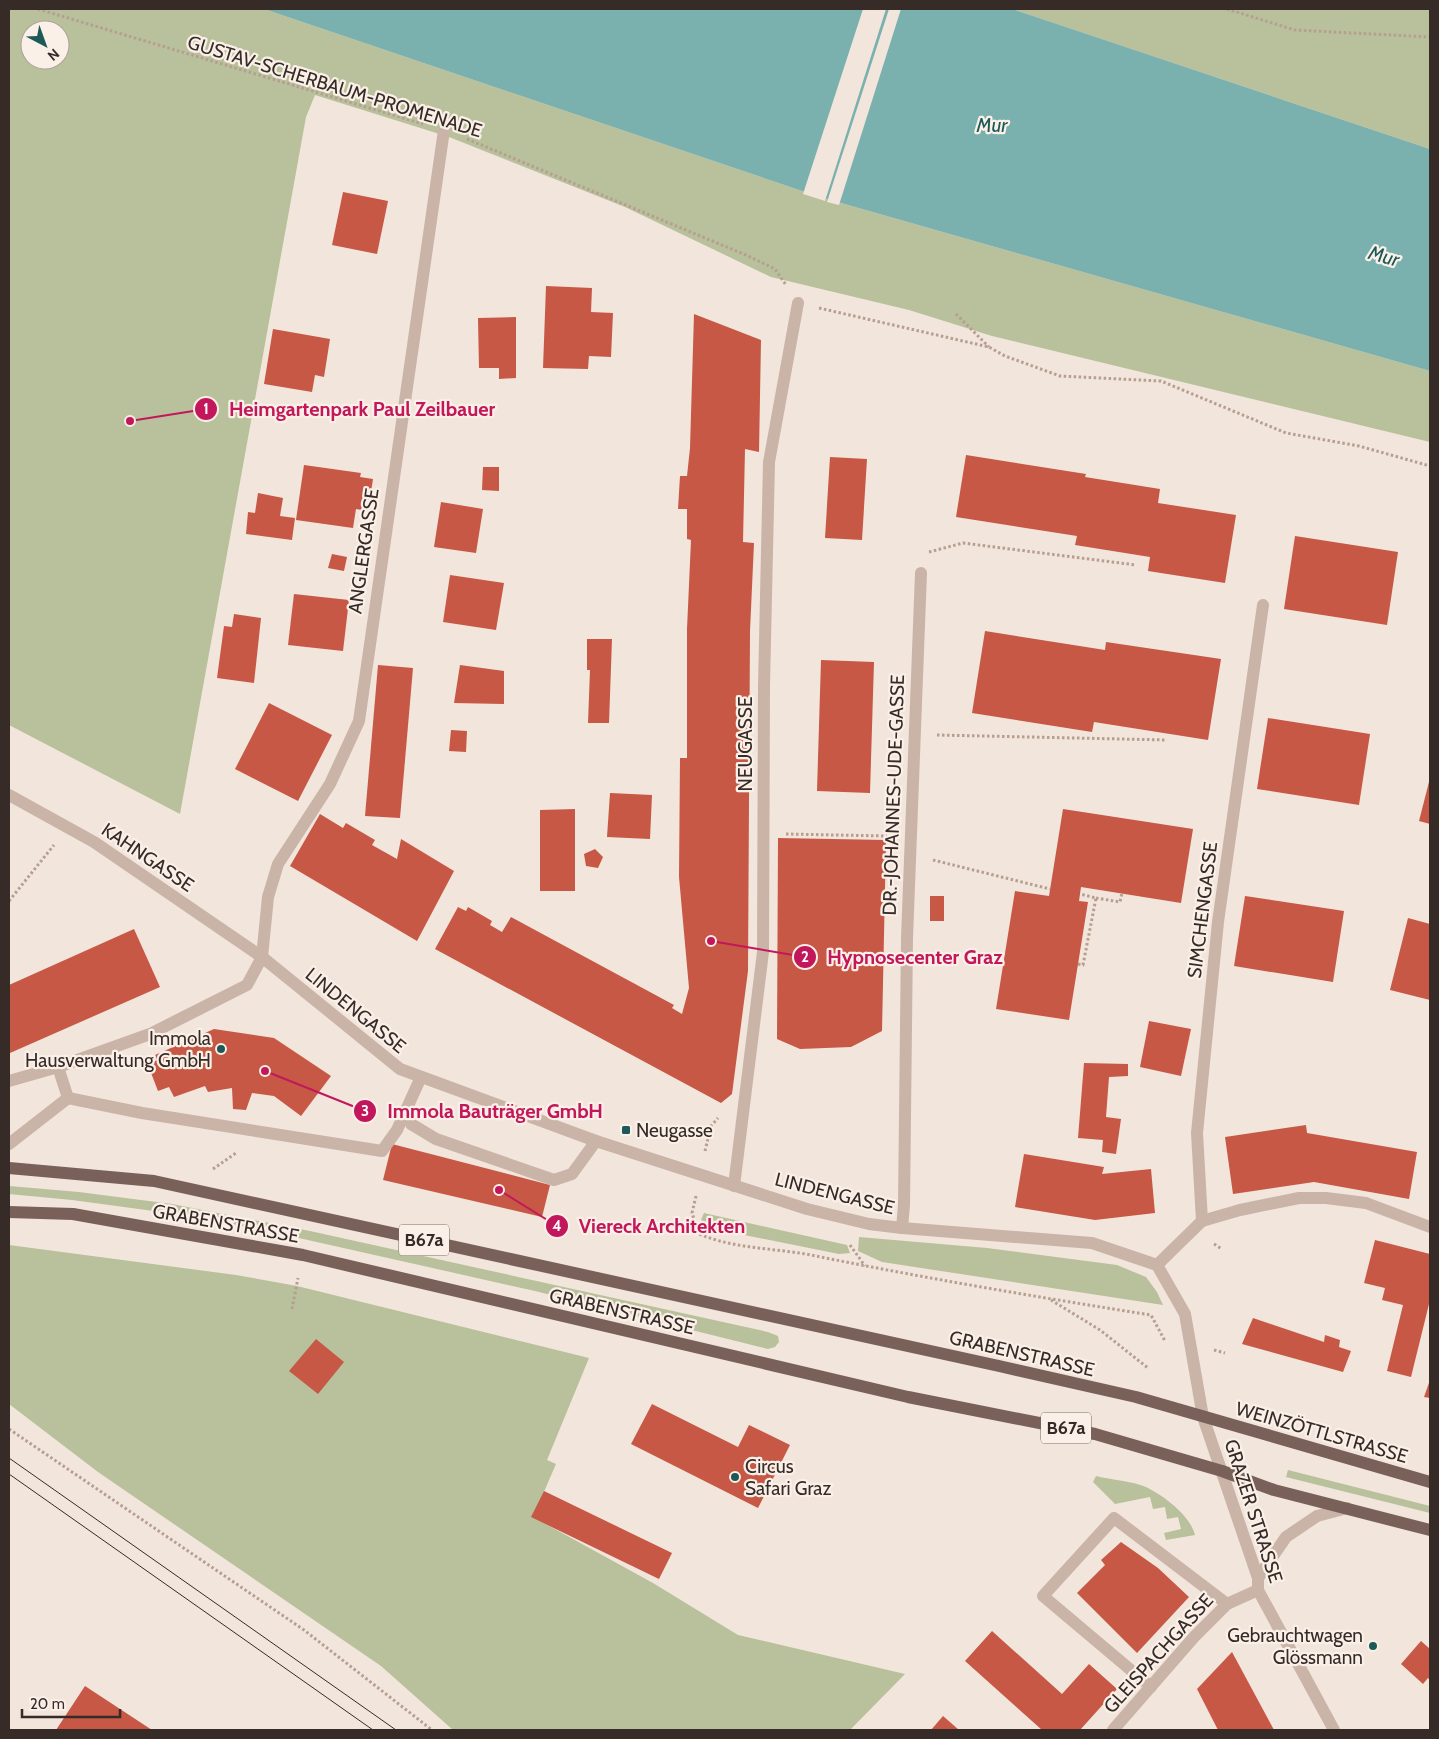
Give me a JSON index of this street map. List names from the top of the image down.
{
  "streets": {
    "main road": ["GRABENSTRASSE", "B67a", "WEINZÖTTLSTRASSE"],
    "street": [
      "ANGLERGASSE",
      "NEUGASSE",
      "DR.-JOHANNES-UDE-GASSE",
      "KAHNGASSE",
      "SIMCHENGASSE",
      "LINDENGASSE",
      "GRAZER STRASSE",
      "GLEISPACHGASSE"
    ],
    "path": ["GUSTAV-SCHERBAUM-PROMENADE"]
  },
  "crossings": [
    ["GUSTAV-SCHERBAUM-PROMENADE", "ANGLERGASSE"],
    ["GUSTAV-SCHERBAUM-PROMENADE", "NEUGASSE"],
    ["ANGLERGASSE", "KAHNGASSE"],
    ["ANGLERGASSE", "LINDENGASSE"],
    ["NEUGASSE", "LINDENGASSE"],
    ["DR.-JOHANNES-UDE-GASSE", "LINDENGASSE"],
    ["KAHNGASSE", "LINDENGASSE"],
    ["LINDENGASSE", "GRAZER STRASSE"],
    ["GRABENSTRASSE", "B67a"],
    ["GRABENSTRASSE", "WEINZÖTTLSTRASSE"],
    ["GRABENSTRASSE", "GRAZER STRASSE"],
    ["B67a", "GRAZER STRASSE"],
    ["WEINZÖTTLSTRASSE", "GRAZER STRASSE"],
    ["GRAZER STRASSE", "GLEISPACHGASSE"]
  ],
  "water": ["Mur"],
  "places": {
    "other": [
      "Heimgartenpark Paul Zeilbauer",
      "Hypnosecenter Graz",
      "Immola Hausverwaltung GmbH",
      "Immola Bauträger GmbH",
      "Viereck Architekten",
      "Circus Safari Graz",
      "Gebrauchtwagen Glössmann"
    ],
    "transit": ["Neugasse"]
  },
  "scale_bar": "20 m",
  "north": "bottom right"
}
